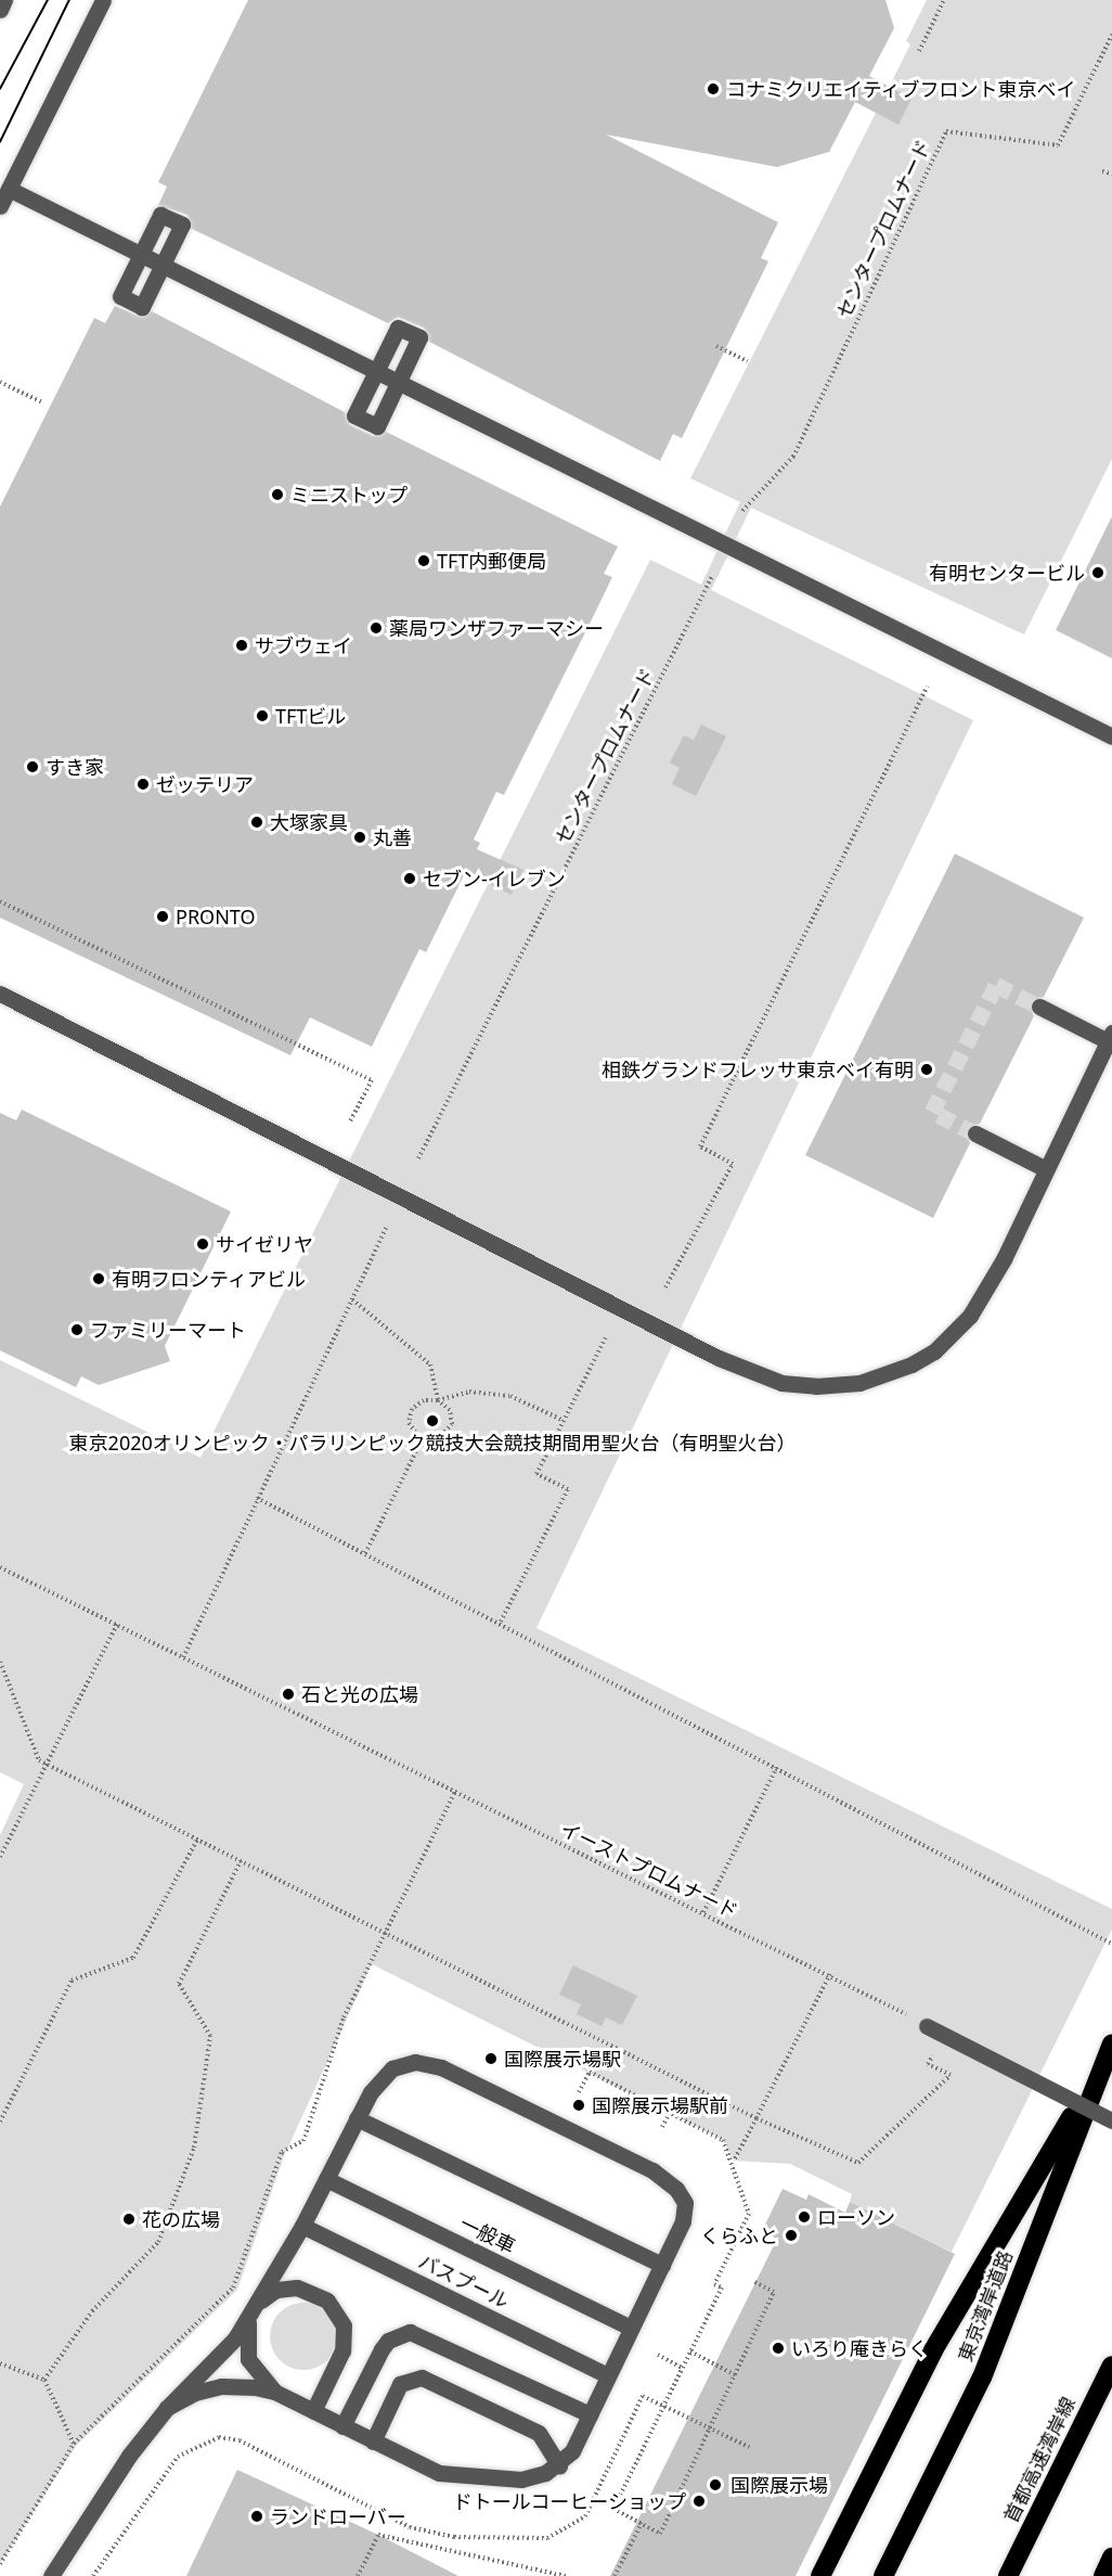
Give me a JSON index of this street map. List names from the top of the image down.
{
  "streets": {
    "highway": ["東京湾岸道路", "首都高速湾岸線"],
    "street": ["一般車", "バスプール"],
    "path": ["センタープロムナード", "イーストプロムナード"]
  },
  "places": [
    "コナミクリエイティブフロント東京ベイ",
    "ミニストップ",
    "TFT内郵便局",
    "有明センタービル",
    "薬局ワンザファーマシー",
    "サブウェイ",
    "TFTビル",
    "すき家",
    "ゼッテリア",
    "大塚家具",
    "丸善",
    "セブン-イレブン",
    "PRONTO",
    "相鉄グランドフレッサ東京ベイ有明",
    "サイゼリヤ",
    "有明フロンティアビル",
    "ファミリーマート",
    "東京2020オリンピック・パラリンピック競技大会競技期間用聖火台（有明聖火台）",
    "石と光の広場",
    "国際展示場駅",
    "国際展示場駅前",
    "ローソン",
    "花の広場",
    "くらふと",
    "いろり庵きらく",
    "国際展示場",
    "ドトールコーヒーショップ",
    "ランドローバー"
  ]
}
